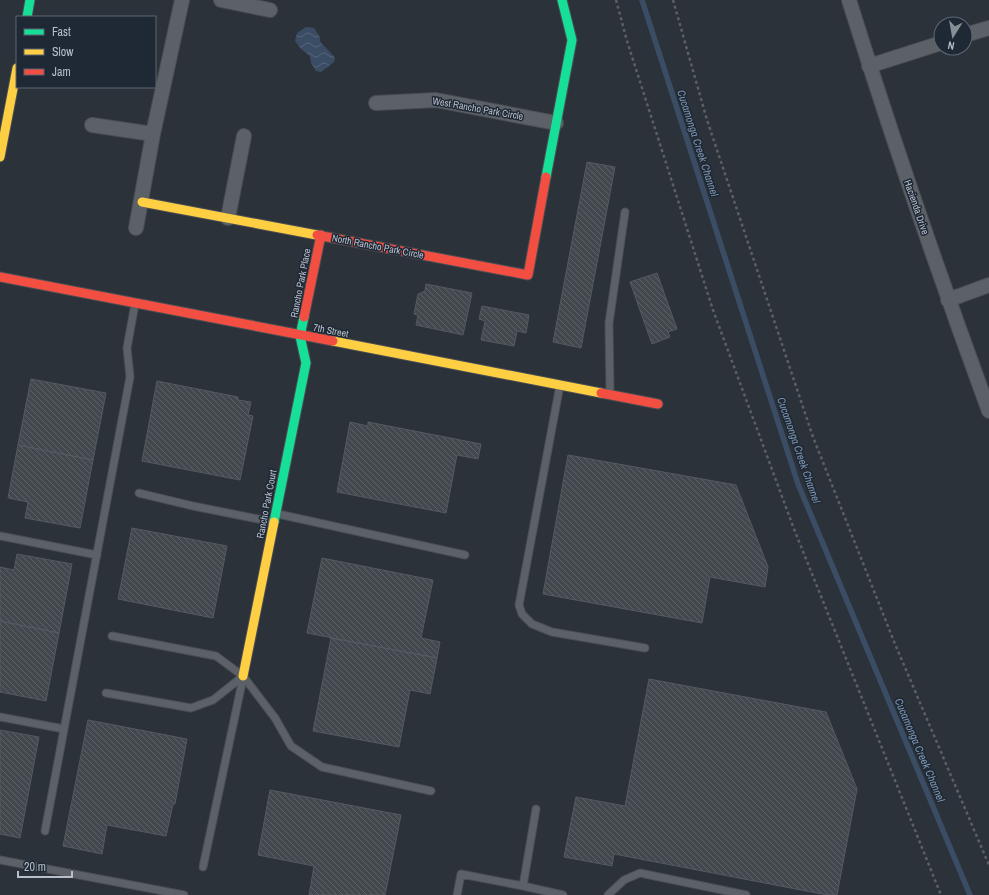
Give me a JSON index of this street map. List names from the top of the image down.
{
  "streets": {
    "street": [
      "West Rancho Park Circle",
      "Hacienda Drive",
      "North Rancho Park Circle",
      "Rancho Park Place",
      "7th Street",
      "Rancho Park Court"
    ]
  },
  "crossings": [
    ["West Rancho Park Circle", "North Rancho Park Circle"],
    ["North Rancho Park Circle", "Rancho Park Place"],
    ["Rancho Park Place", "7th Street"],
    ["Rancho Park Place", "Rancho Park Court"],
    ["7th Street", "Rancho Park Court"]
  ],
  "water": ["Cucamonga Creek Channel"],
  "legend": ["Fast", "Slow", "Jam"],
  "scale_bar": "20 m",
  "north": "bottom"
}
